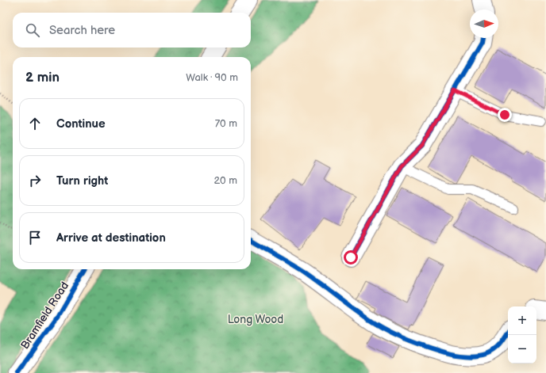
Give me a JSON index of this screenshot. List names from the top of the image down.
{
  "streets": {
    "street": ["Bramfield Road"]
  },
  "parks": ["Long Wood"],
  "north": "right",
  "page": {
    "search": "Search here",
    "heading": ["2 min", "Walk · 90 m"],
    "list": [
      ["Continue", "70 m"],
      ["Turn right", "20 m"],
      "Arrive at destination"
    ],
    "map_buttons": ["+", "−"]
  }
}
